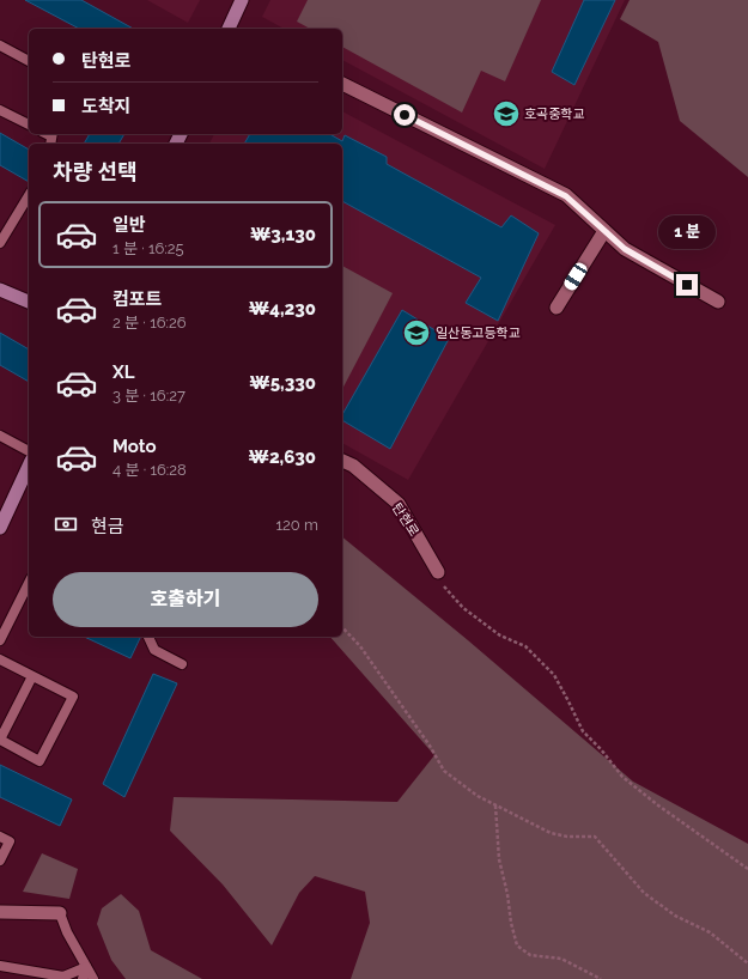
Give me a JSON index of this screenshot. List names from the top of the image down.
{
  "streets": {
    "street": ["탄현로"]
  },
  "places": {
    "school or university": ["호곡중학교", "일산동고등학교"]
  },
  "page": {
    "banner": ["탄현로", "도착지"],
    "heading": "차량 선택",
    "list": [
      {
        "name": "일반",
        "note": "1 분 · 16:25",
        "value": "₩3,130"
      },
      {
        "name": "컴포트",
        "note": "2 분 · 16:26",
        "value": "₩4,230"
      },
      {
        "name": "XL",
        "note": "3 분 · 16:27",
        "value": "₩5,330"
      },
      {
        "name": "Moto",
        "note": "4 분 · 16:28",
        "value": "₩2,630"
      }
    ],
    "bubble": "1 분",
    "pay": ["현금", "120 m"],
    "buttons": "호출하기"
  }
}
